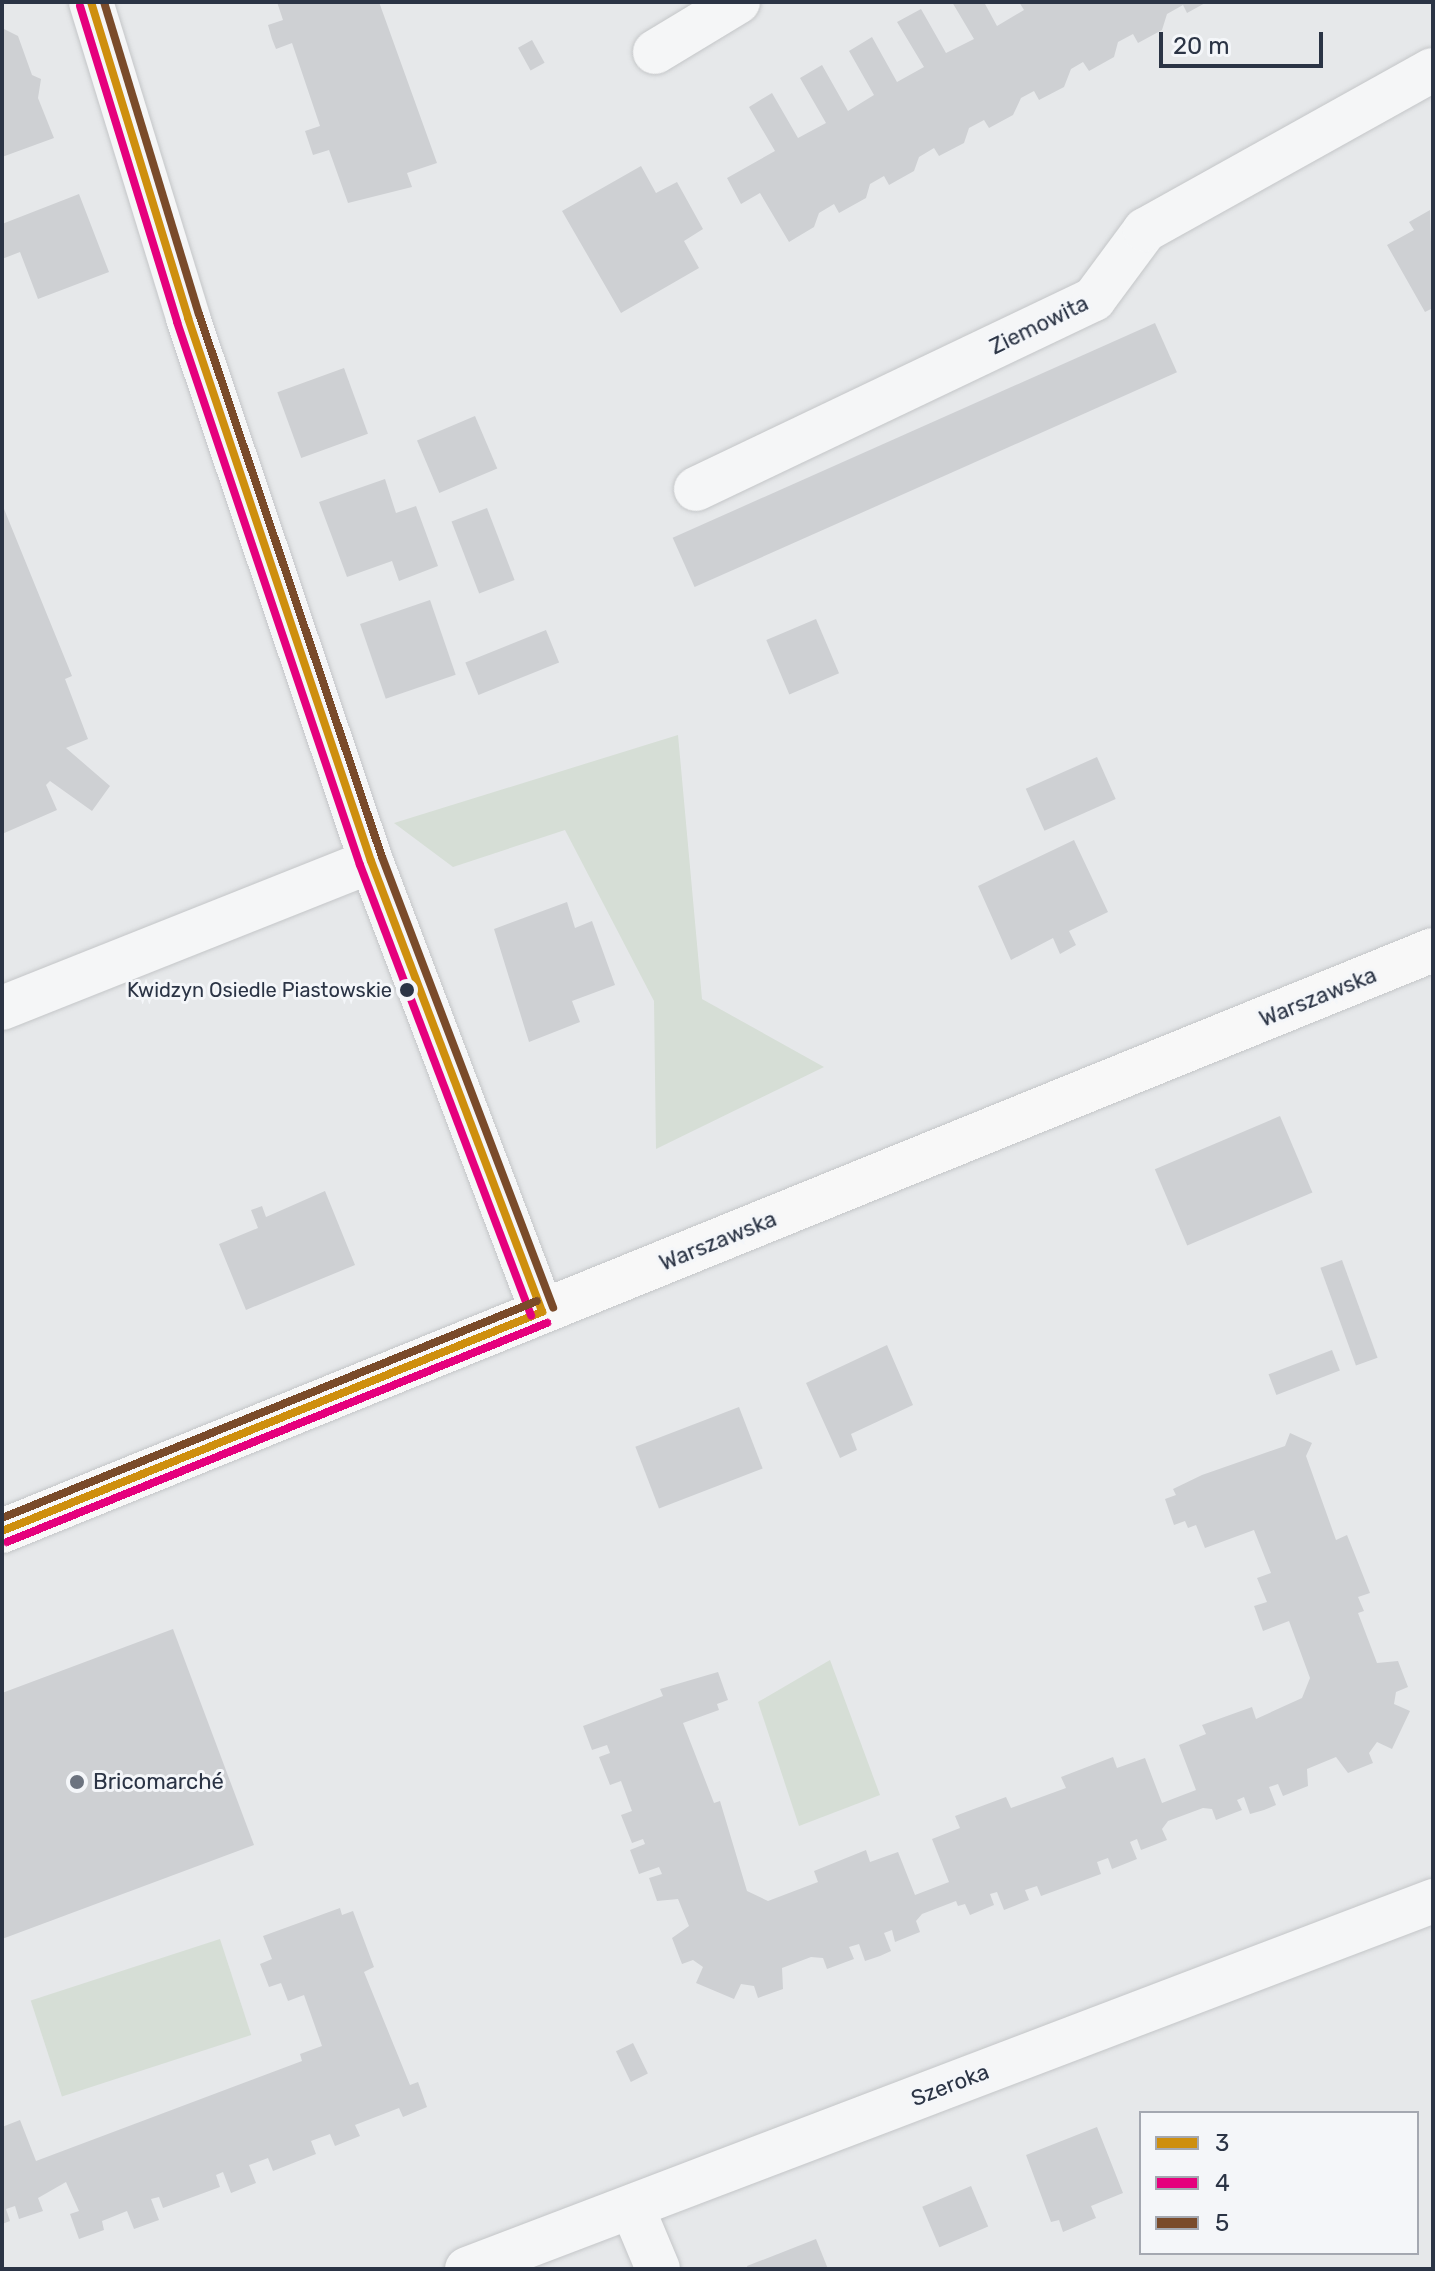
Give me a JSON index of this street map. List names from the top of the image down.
{
  "streets": {
    "main road": ["Warszawska"],
    "street": ["Ziemowita", "Szeroka"]
  },
  "places": ["Kwidzyn Osiedle Piastowskie", "Bricomarché"],
  "lines": ["transit line 3", "transit line 5", "transit line 4"],
  "legend": ["3", "4", "5"],
  "scale_bar": "20 m"
}
